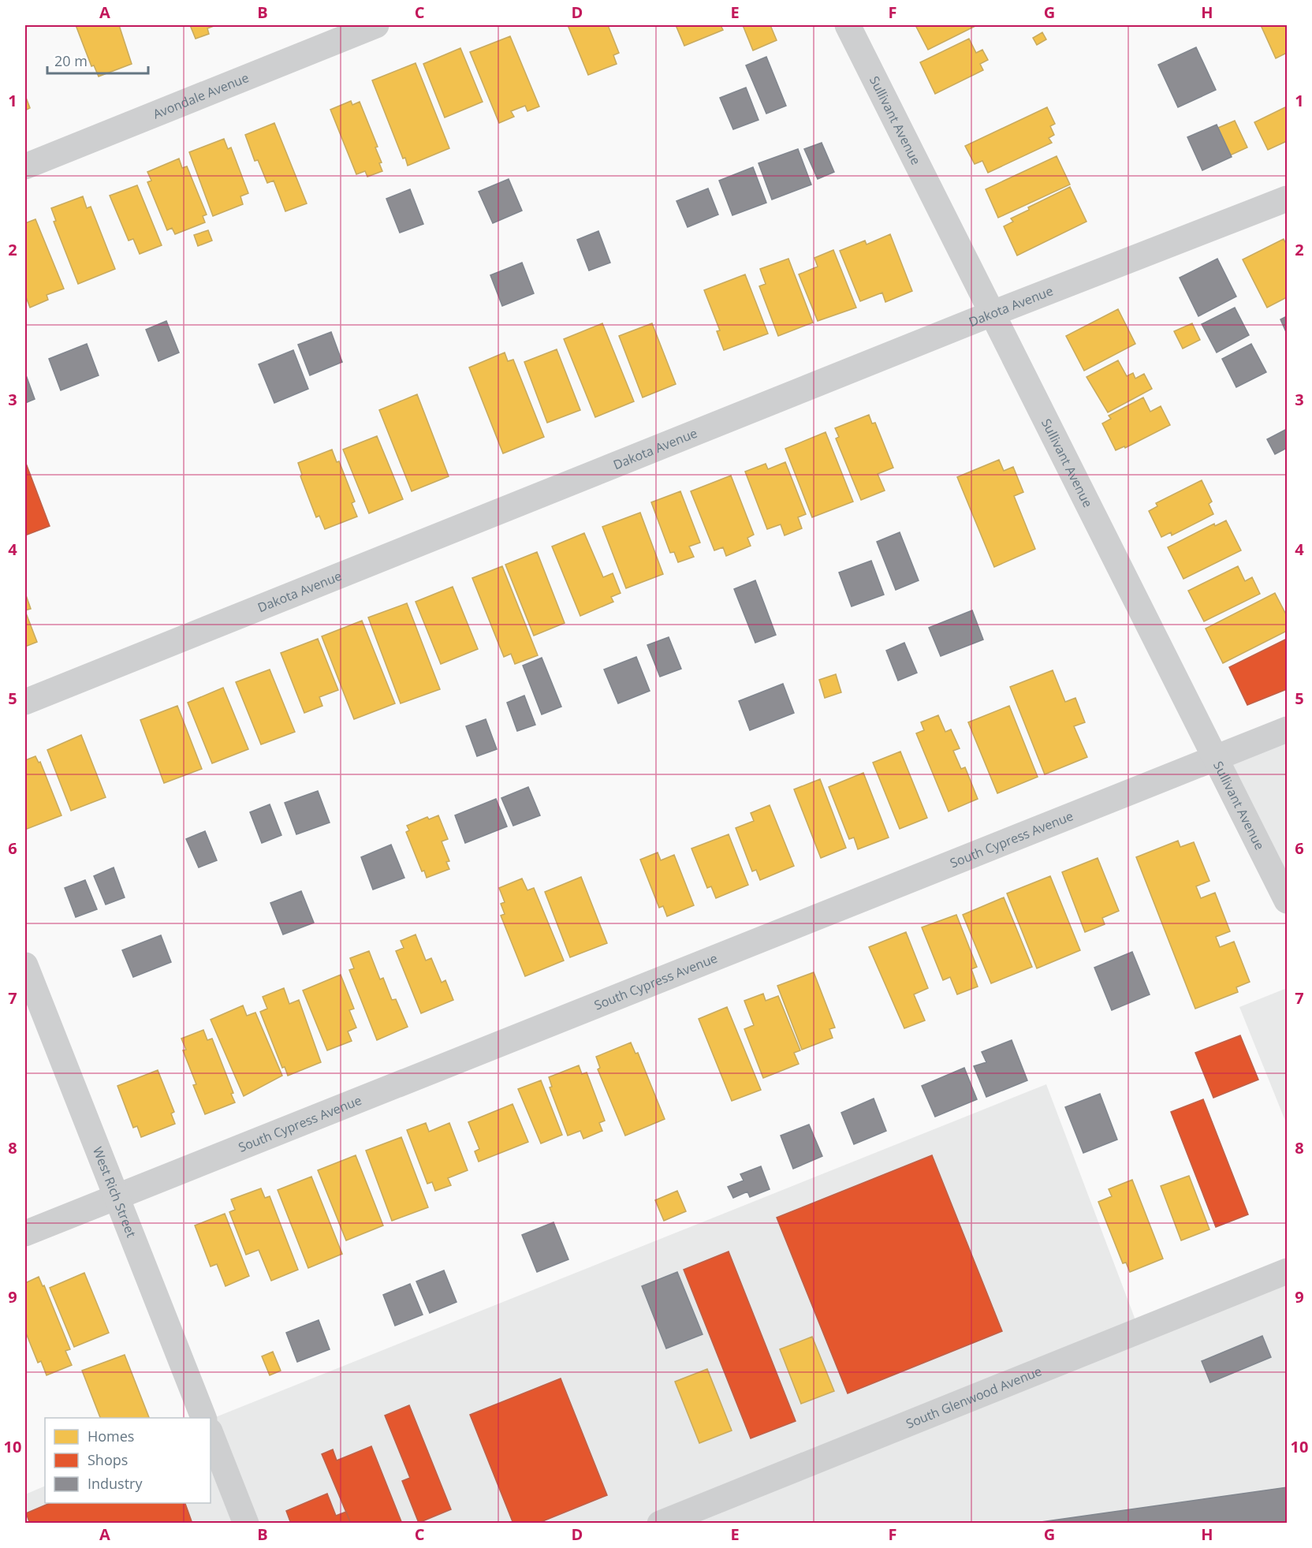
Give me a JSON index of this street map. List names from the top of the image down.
{
  "streets": {
    "street": [
      "Avondale Avenue",
      "Sullivant Avenue",
      "Dakota Avenue",
      "South Cypress Avenue",
      "West Rich Street",
      "South Glenwood Avenue"
    ]
  },
  "crossings": [
    ["Sullivant Avenue", "Dakota Avenue"],
    ["Sullivant Avenue", "South Cypress Avenue"],
    ["South Cypress Avenue", "West Rich Street"]
  ],
  "legend": ["Homes", "Shops", "Industry"],
  "scale_bar": "20 m",
  "grid": {
    "columns": [
      "A",
      "B",
      "C",
      "D",
      "E",
      "F",
      "G",
      "H"
    ],
    "rows": [
      "1",
      "2",
      "3",
      "4",
      "5",
      "6",
      "7",
      "8",
      "9",
      "10"
    ]
  }
}
